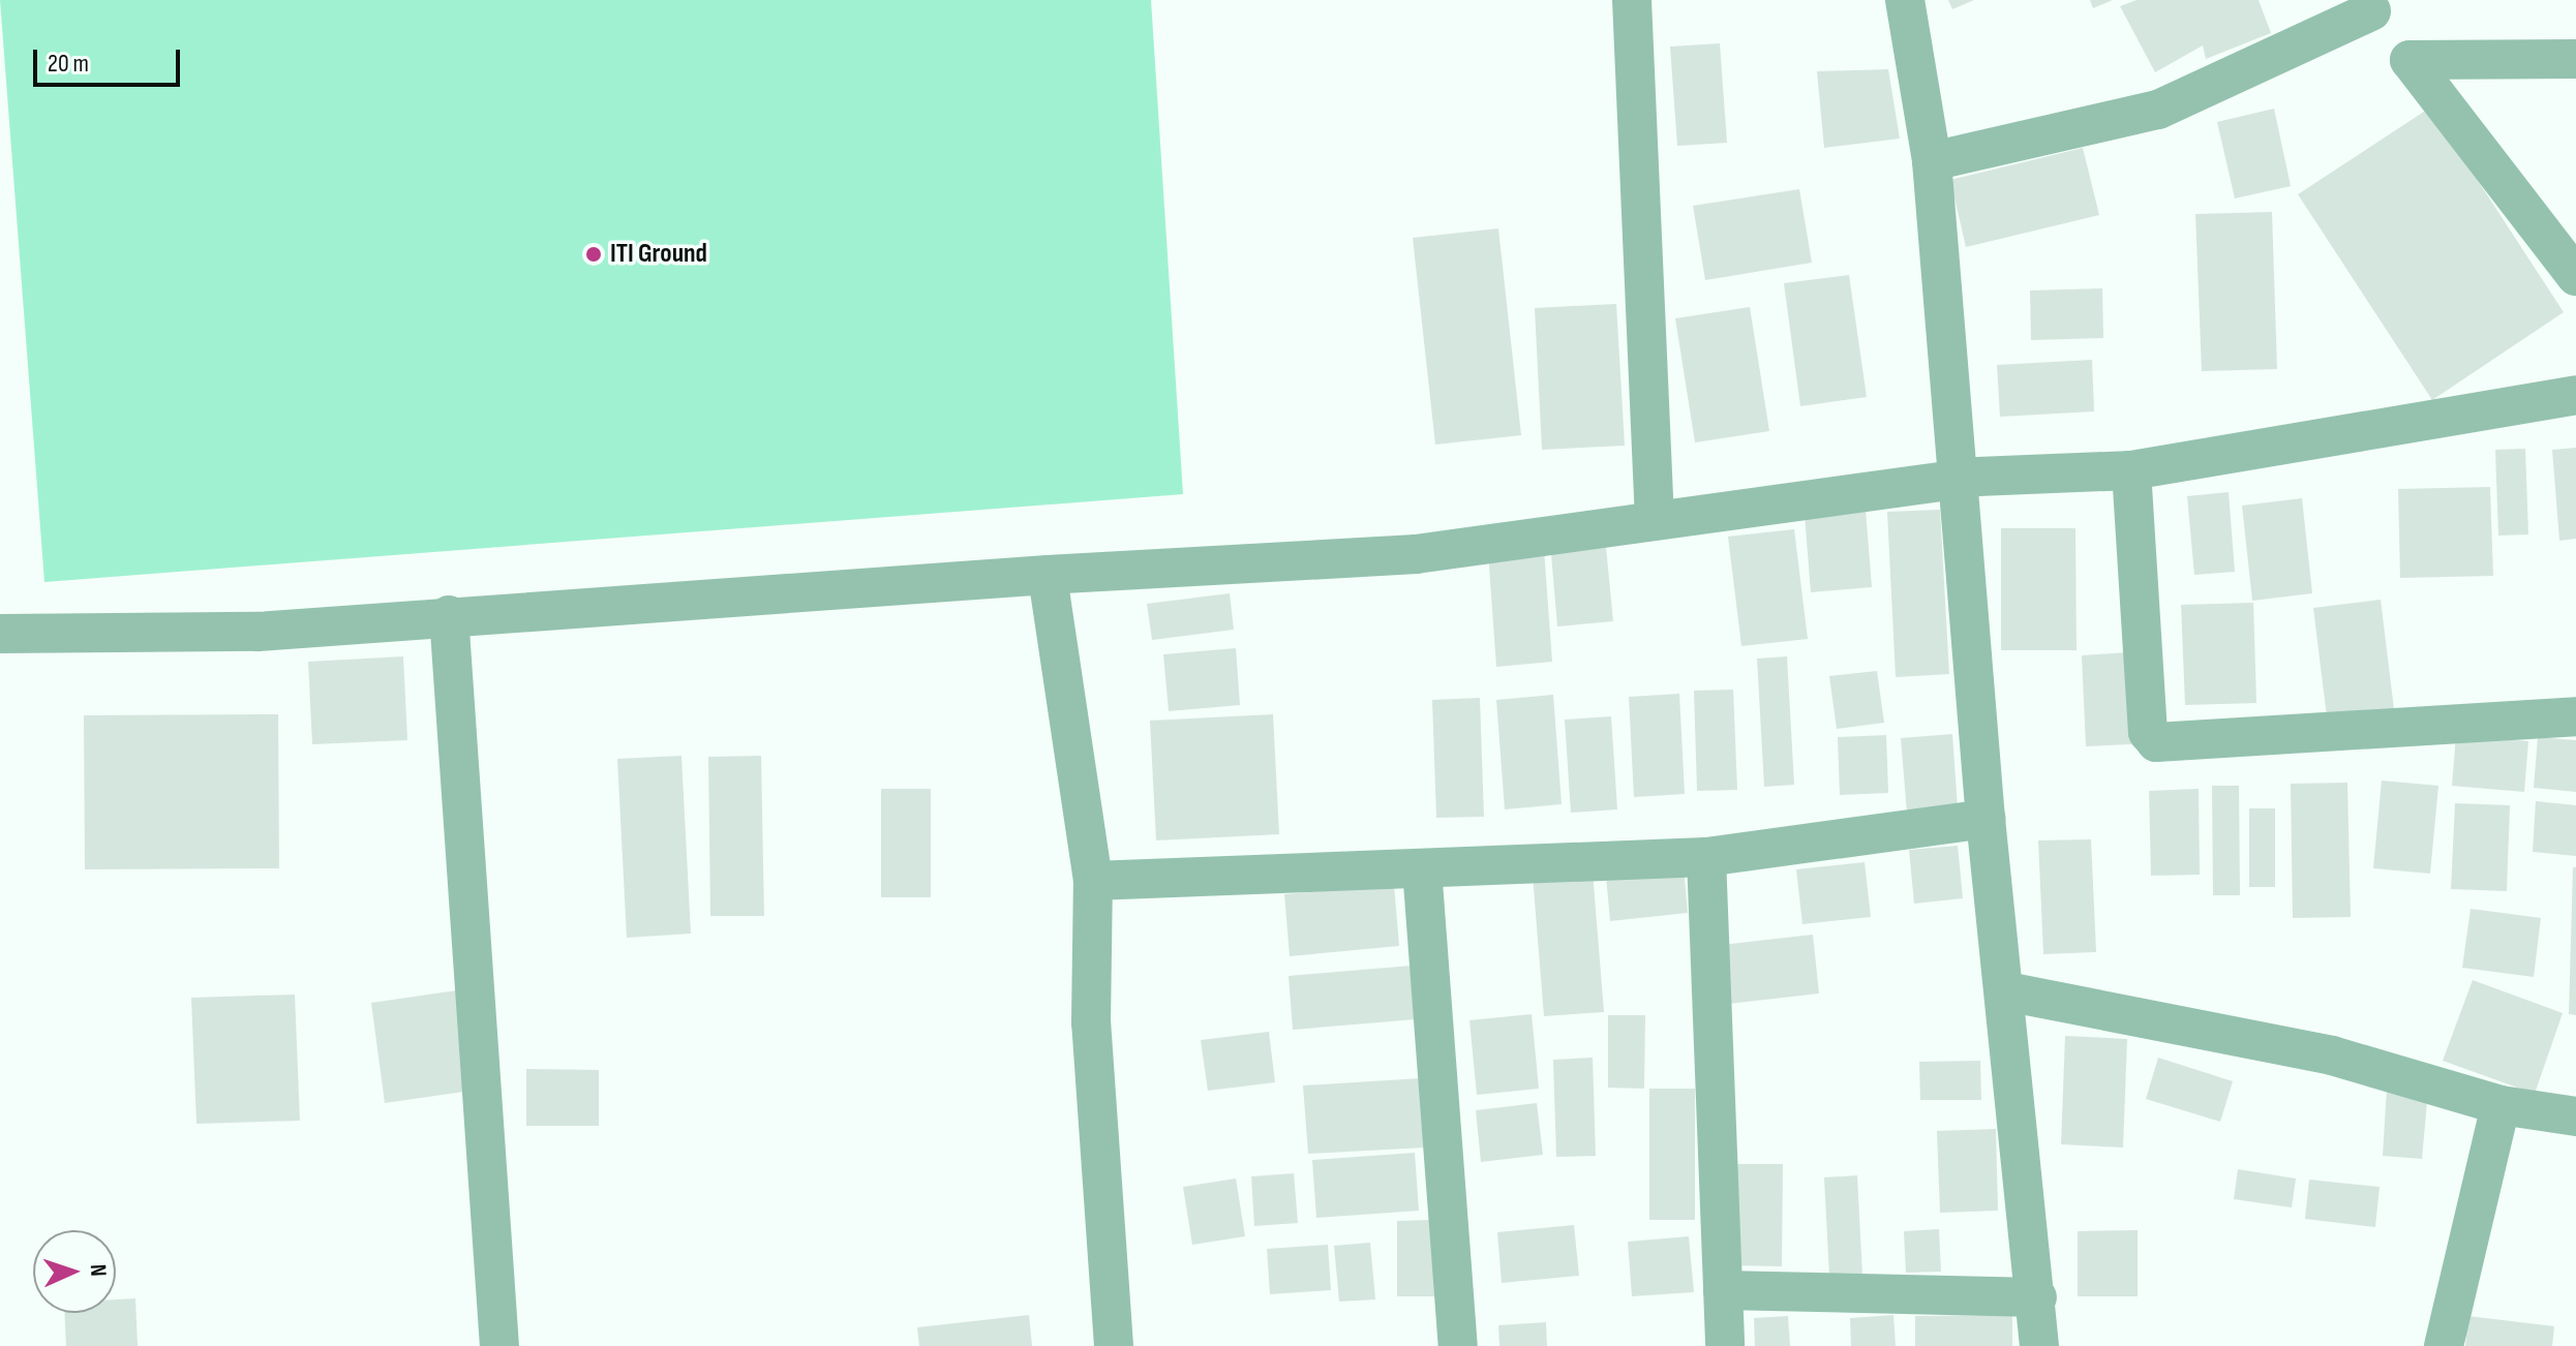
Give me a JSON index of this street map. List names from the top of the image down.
{
  "places": ["ITI Ground"],
  "scale_bar": "20 m",
  "north": "right"
}
